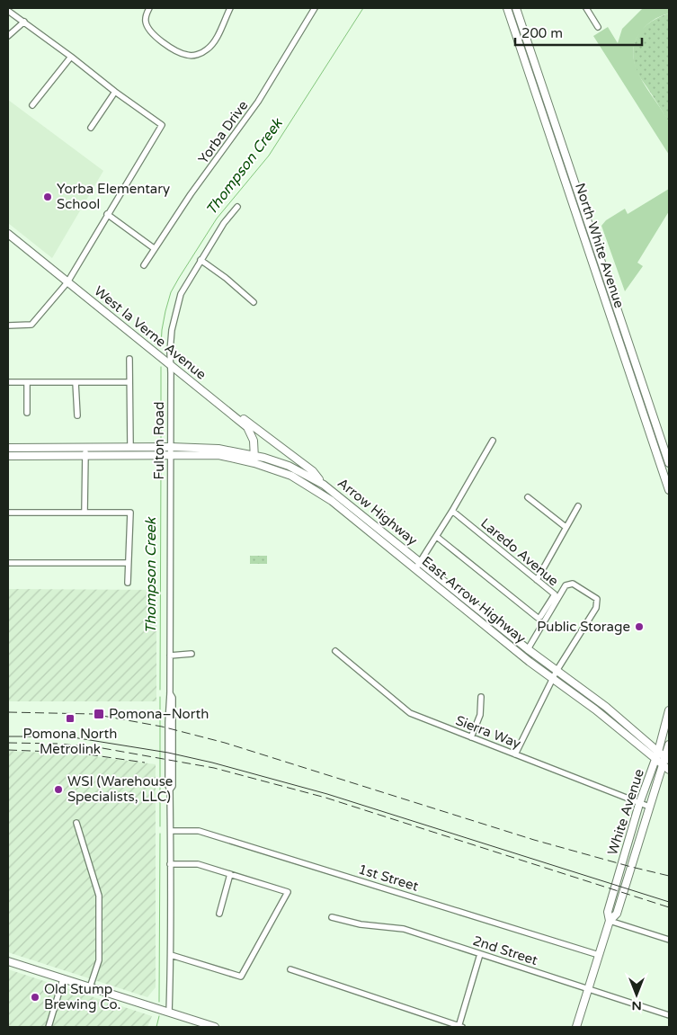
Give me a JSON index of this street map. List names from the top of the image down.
{
  "streets": {
    "main road": [
      "North White Avenue",
      "West la Verne Avenue",
      "Arrow Highway",
      "East Arrow Highway",
      "White Avenue"
    ],
    "street": [
      "Yorba Drive",
      "Fulton Road",
      "Laredo Avenue",
      "Sierra Way",
      "1st Street",
      "2nd Street"
    ]
  },
  "crossings": [
    ["West la Verne Avenue", "Fulton Road"],
    ["West la Verne Avenue", "Arrow Highway"],
    ["West la Verne Avenue", "East Arrow Highway"],
    ["Fulton Road", "Arrow Highway"],
    ["Fulton Road", "1st Street"],
    ["Arrow Highway", "East Arrow Highway"],
    ["Arrow Highway", "White Avenue"],
    ["East Arrow Highway", "White Avenue"],
    ["Sierra Way", "White Avenue"],
    ["White Avenue", "1st Street"],
    ["White Avenue", "2nd Street"]
  ],
  "water": ["Thompson Creek"],
  "places": {
    "other": [
      "Yorba Elementary School",
      "Public Storage",
      "WSI (Warehouse Specialists, LLC)",
      "Old Stump Brewing Co."
    ],
    "transit": ["Pomona–North", "Pomona North Metrolink"]
  },
  "scale_bar": "200 m",
  "north": "bottom"
}
